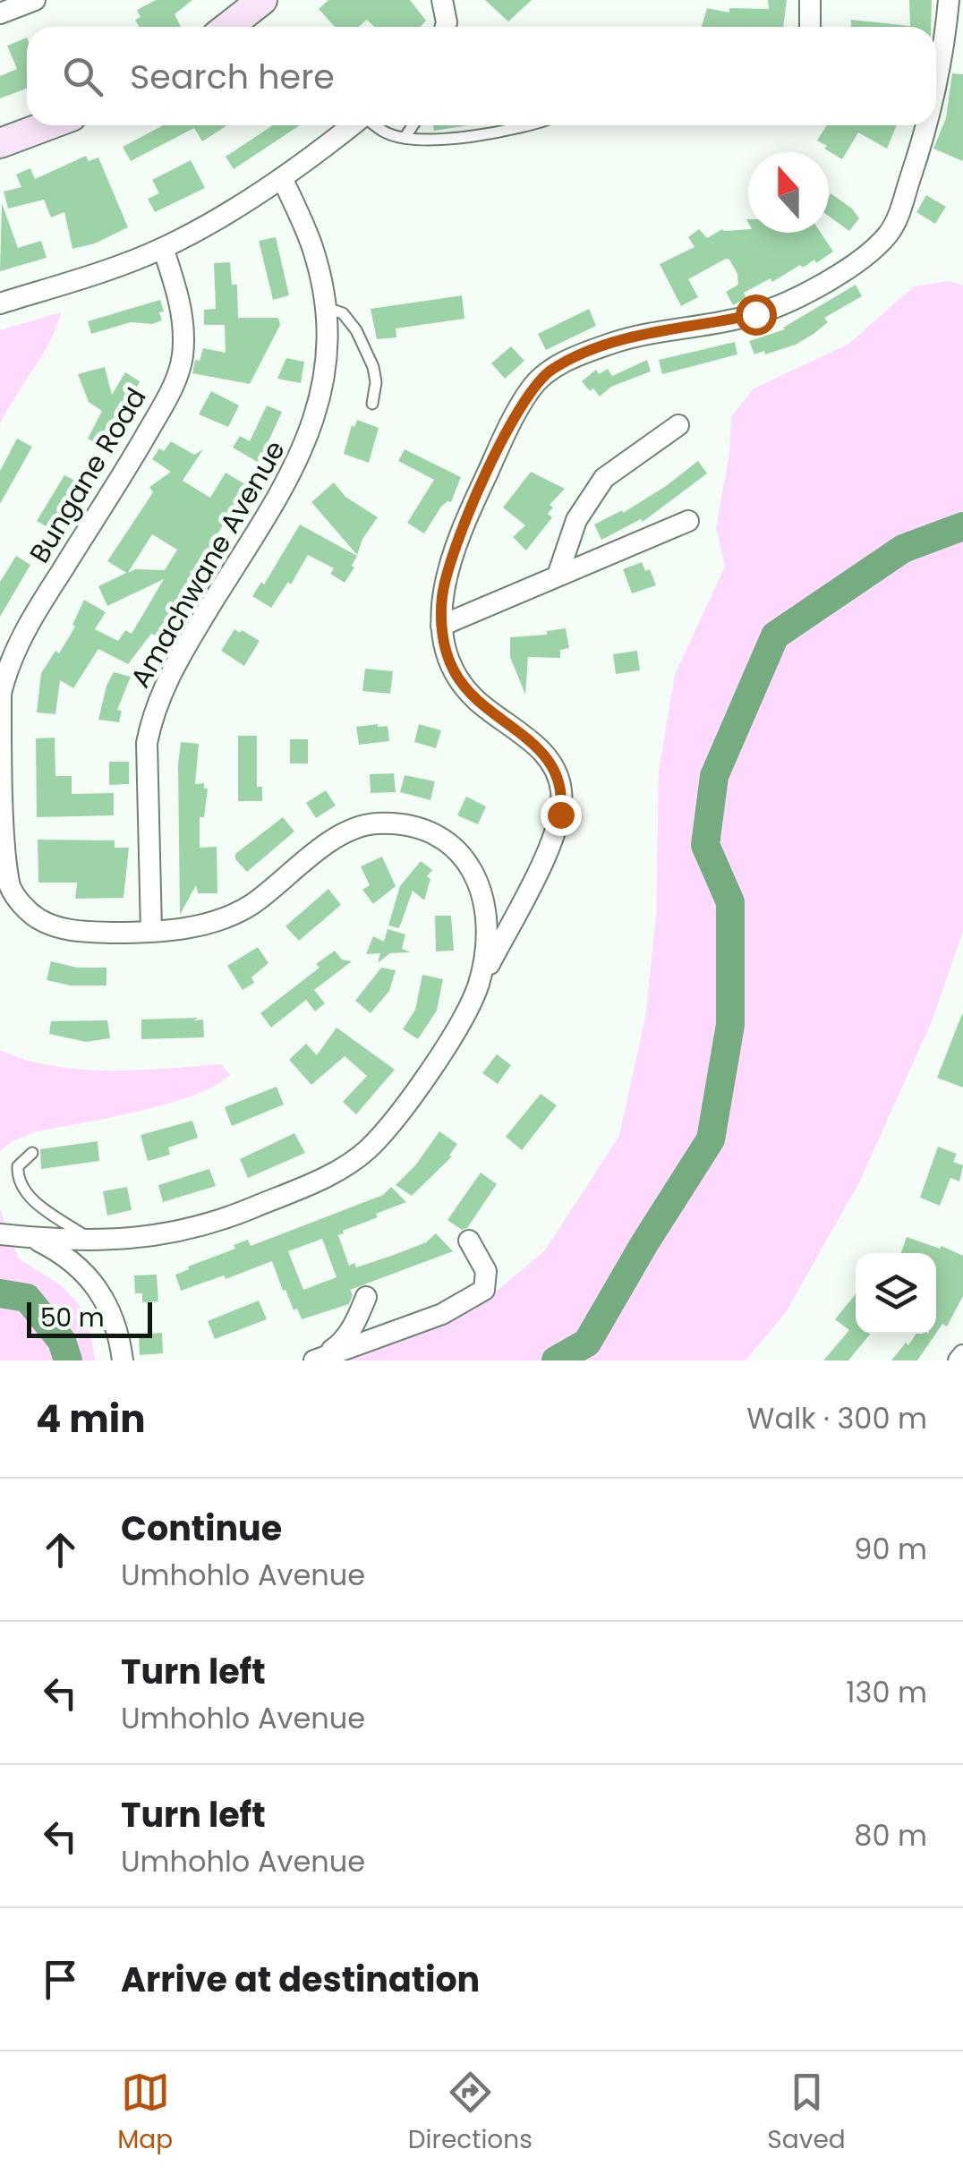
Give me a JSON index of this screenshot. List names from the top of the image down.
{
  "streets": {
    "street": ["Bungane Road", "Amachwane Avenue"]
  },
  "crossings": [
    ["Bungane Road", "Amachwane Avenue"]
  ],
  "scale_bar": "50 m",
  "north": "top",
  "page": {
    "search": "Search here",
    "scale": "50 m",
    "heading": ["4 min", "Walk · 300 m"],
    "list": [
      ["Continue", "Umhohlo Avenue", "90 m"],
      ["Turn left", "Umhohlo Avenue", "130 m"],
      ["Turn left", "Umhohlo Avenue", "80 m"],
      "Arrive at destination"
    ],
    "nav": ["Map", "Directions", "Saved"]
  }
}
